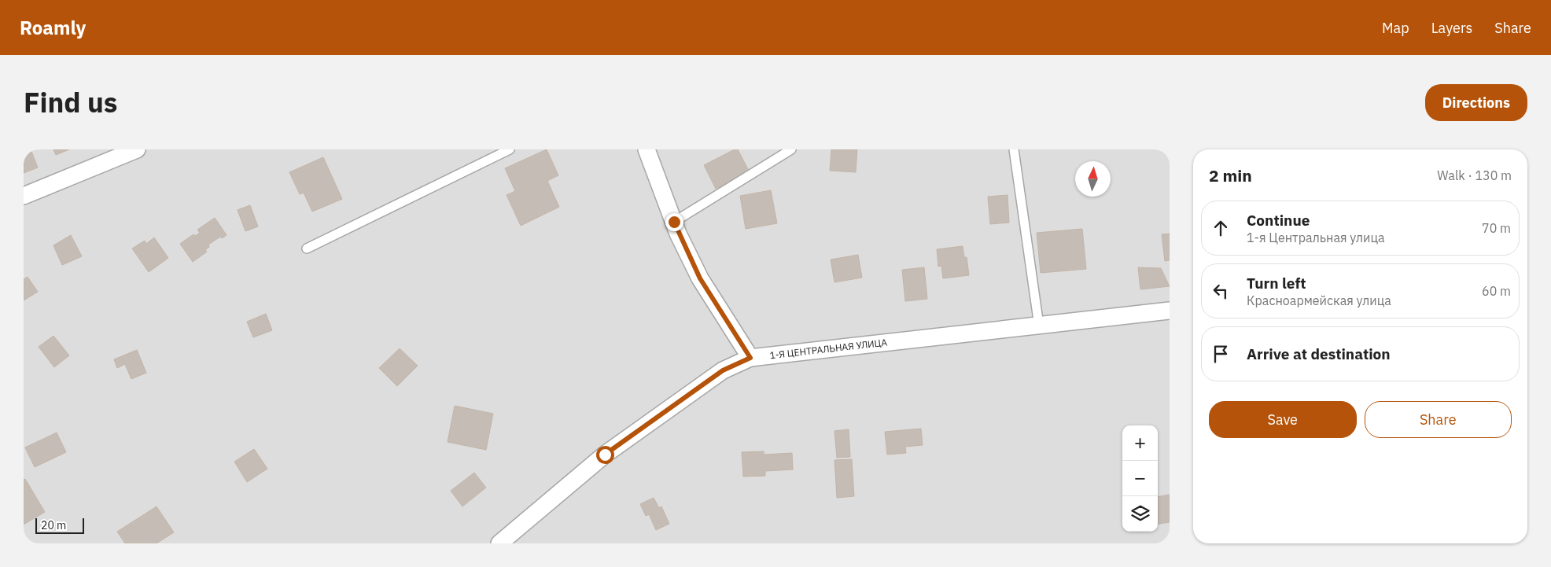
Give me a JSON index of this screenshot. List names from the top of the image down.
{
  "streets": {
    "street": ["1-Я ЦЕНТРАЛЬНАЯ УЛИЦА"]
  },
  "scale_bar": "20 m",
  "north": "top",
  "page": {
    "header": "Roamly",
    "nav": ["Map", "Layers", "Share"],
    "title": "Find us",
    "buttons": [
      "Directions",
      ["Save", "Share"]
    ],
    "heading": ["2 min", "Walk · 130 m"],
    "list": [
      ["Continue", "1-я Центральная улица", "70 m"],
      ["Turn left", "Красноармейская улица", "60 m"],
      "Arrive at destination"
    ],
    "map_buttons": ["+", "−"],
    "scale": "20 m"
  }
}
